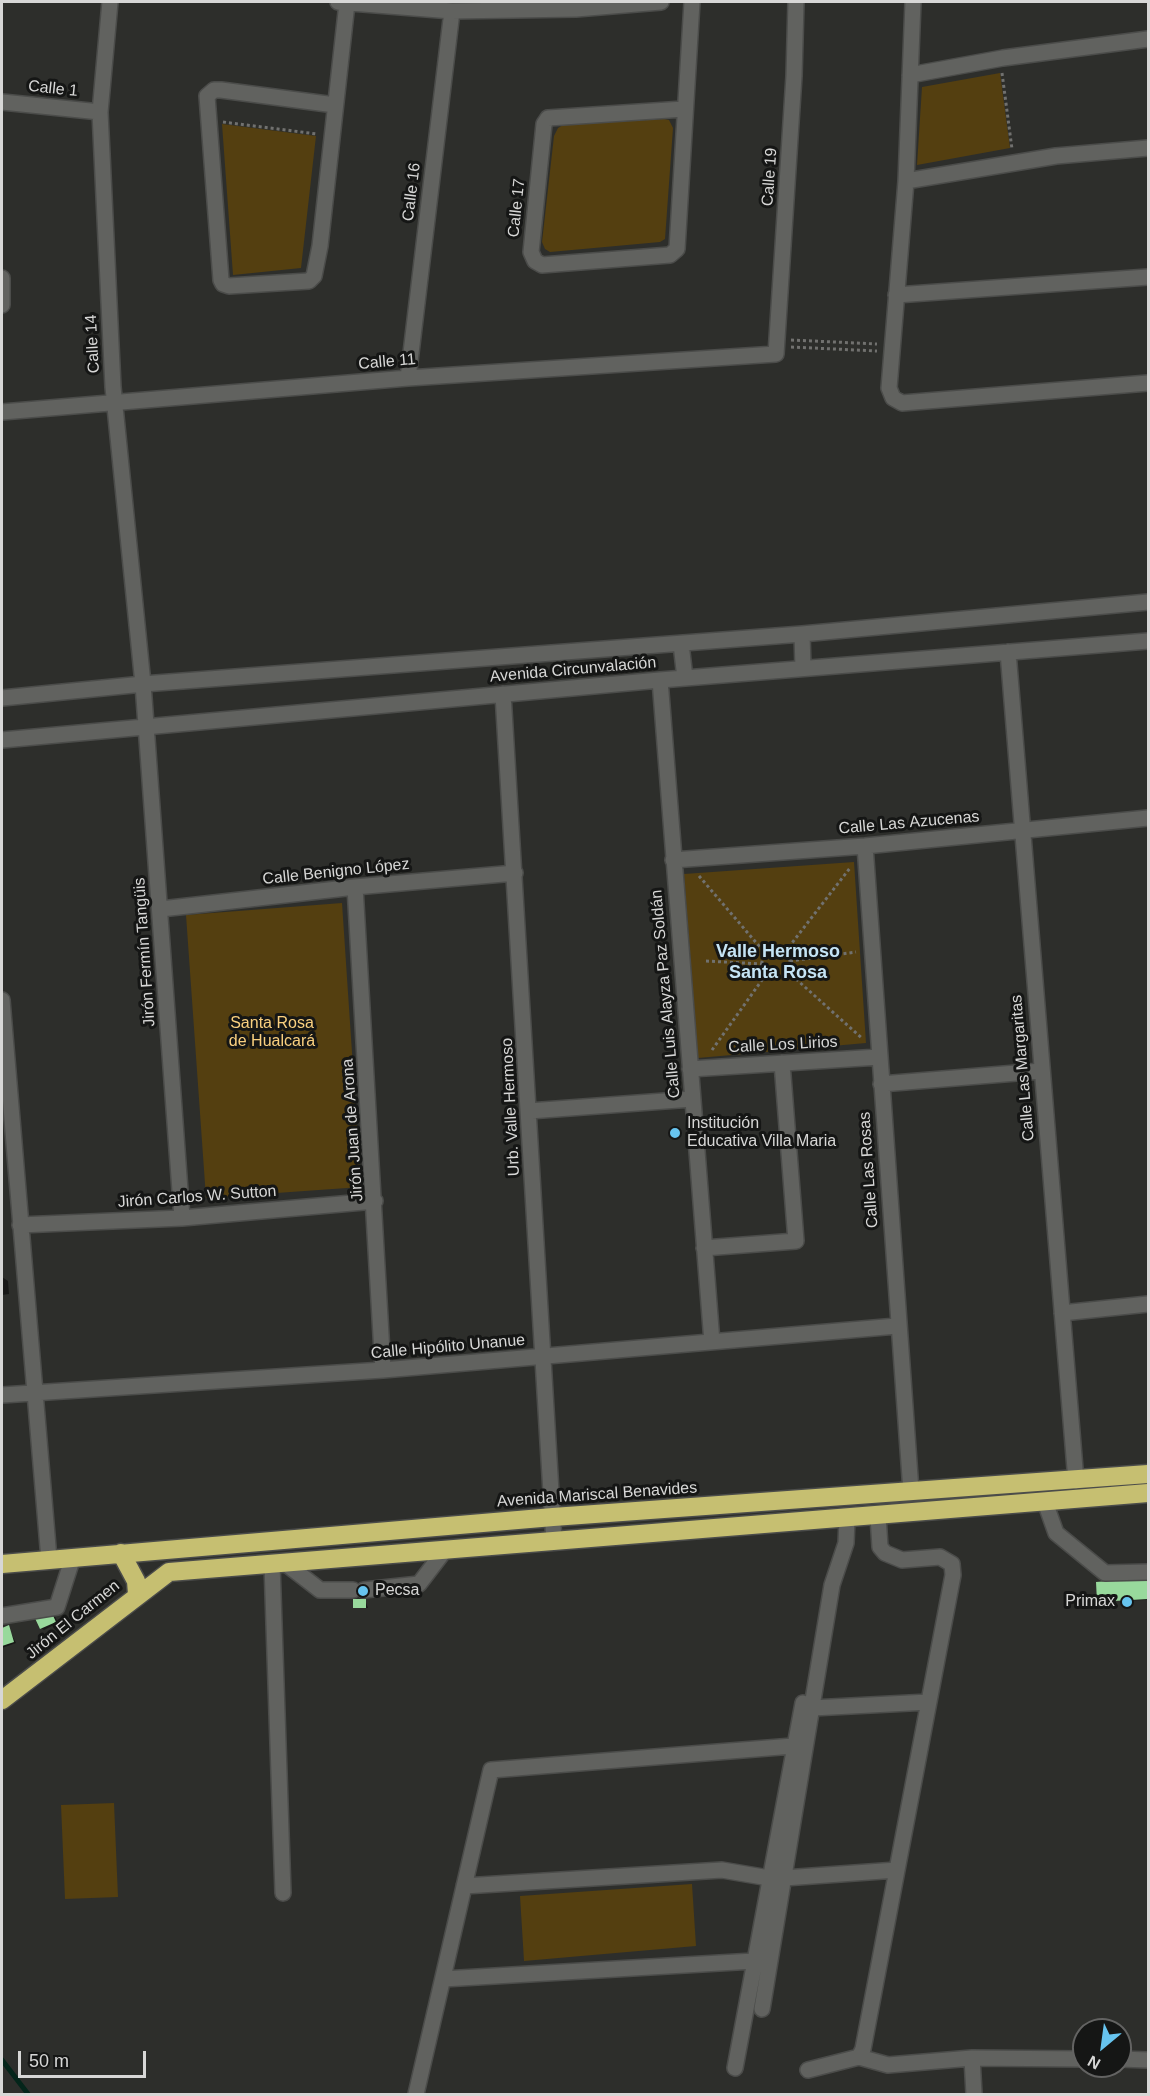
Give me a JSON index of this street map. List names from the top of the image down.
{
  "streets": {
    "highway": ["Avenida Mariscal Benavides", "Jirón El Carmen"],
    "street": [
      "Calle 1",
      "Calle 19",
      "Calle 16",
      "Calle 17",
      "Calle 14",
      "Calle 11",
      "Avenida Circunvalación",
      "Calle Las Azucenas",
      "Calle Benigno López",
      "Jirón Fermín Tangüis",
      "Calle Luis Alayza Paz Soldán",
      "Calle Los Lirios",
      "Calle Las Margaritas",
      "Urb. Valle Hermoso",
      "Jirón Juan de Arona",
      "Calle Las Rosas",
      "Jirón Carlos W. Sutton",
      "Calle Hipólito Unanue"
    ]
  },
  "crossings": [
    ["Calle 1", "Calle 14"],
    ["Calle 19", "Calle 11"],
    ["Calle 16", "Calle 11"],
    ["Calle 14", "Calle 11"],
    ["Calle 14", "Avenida Circunvalación"],
    ["Calle 14", "Jirón Fermín Tangüis"],
    ["Avenida Circunvalación", "Jirón Fermín Tangüis"],
    ["Avenida Circunvalación", "Calle Luis Alayza Paz Soldán"],
    ["Avenida Circunvalación", "Calle Las Margaritas"],
    ["Avenida Circunvalación", "Urb. Valle Hermoso"],
    ["Calle Las Azucenas", "Calle Luis Alayza Paz Soldán"],
    ["Calle Las Azucenas", "Calle Las Margaritas"],
    ["Calle Las Azucenas", "Calle Las Rosas"],
    ["Calle Benigno López", "Jirón Fermín Tangüis"],
    ["Calle Benigno López", "Urb. Valle Hermoso"],
    ["Calle Benigno López", "Jirón Juan de Arona"],
    ["Jirón Fermín Tangüis", "Jirón Carlos W. Sutton"],
    ["Calle Luis Alayza Paz Soldán", "Calle Los Lirios"],
    ["Calle Luis Alayza Paz Soldán", "Calle Hipólito Unanue"],
    ["Calle Los Lirios", "Calle Las Rosas"],
    ["Calle Las Margaritas", "Avenida Mariscal Benavides"],
    ["Urb. Valle Hermoso", "Calle Hipólito Unanue"],
    ["Urb. Valle Hermoso", "Avenida Mariscal Benavides"],
    ["Jirón Juan de Arona", "Jirón Carlos W. Sutton"],
    ["Jirón Juan de Arona", "Calle Hipólito Unanue"],
    ["Calle Las Rosas", "Calle Hipólito Unanue"],
    ["Calle Las Rosas", "Avenida Mariscal Benavides"]
  ],
  "districts": ["Valle Hermoso Santa Rosa"],
  "parks": ["Santa Rosa de Hualcará"],
  "places": ["Institución Educativa Villa Maria", "Pecsa", "Primax"],
  "scale_bar": "50 m",
  "north": "bottom left"
}
